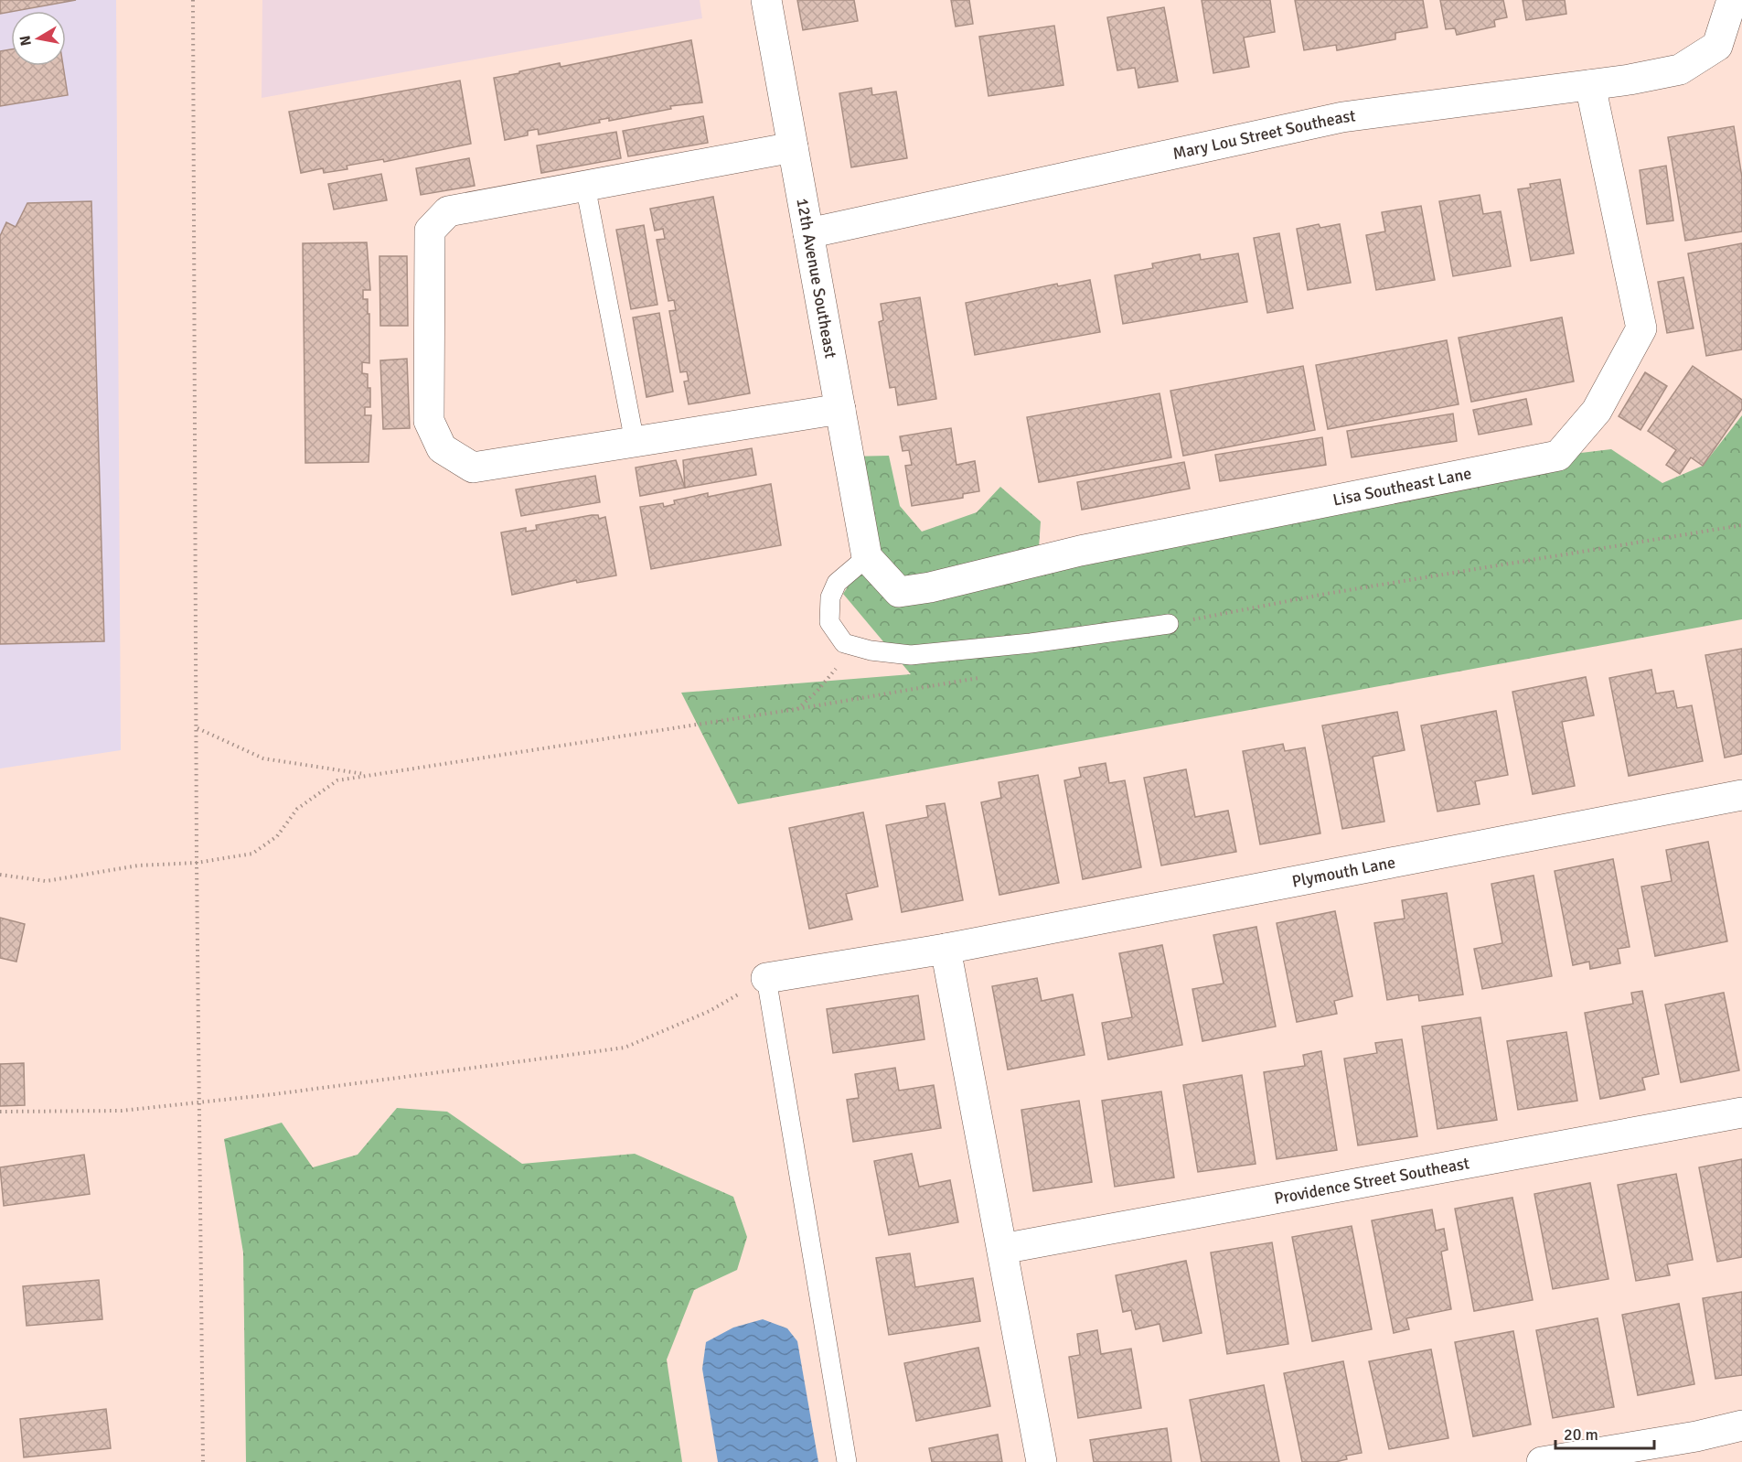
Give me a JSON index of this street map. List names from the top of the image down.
{
  "streets": {
    "street": [
      "Mary Lou Street Southeast",
      "12th Avenue Southeast",
      "Lisa Southeast Lane",
      "Plymouth Lane",
      "Providence Street Southeast"
    ]
  },
  "crossings": [
    ["Mary Lou Street Southeast", "12th Avenue Southeast"],
    ["Mary Lou Street Southeast", "Lisa Southeast Lane"],
    ["12th Avenue Southeast", "Lisa Southeast Lane"]
  ],
  "scale_bar": "20 m",
  "north": "left"
}
